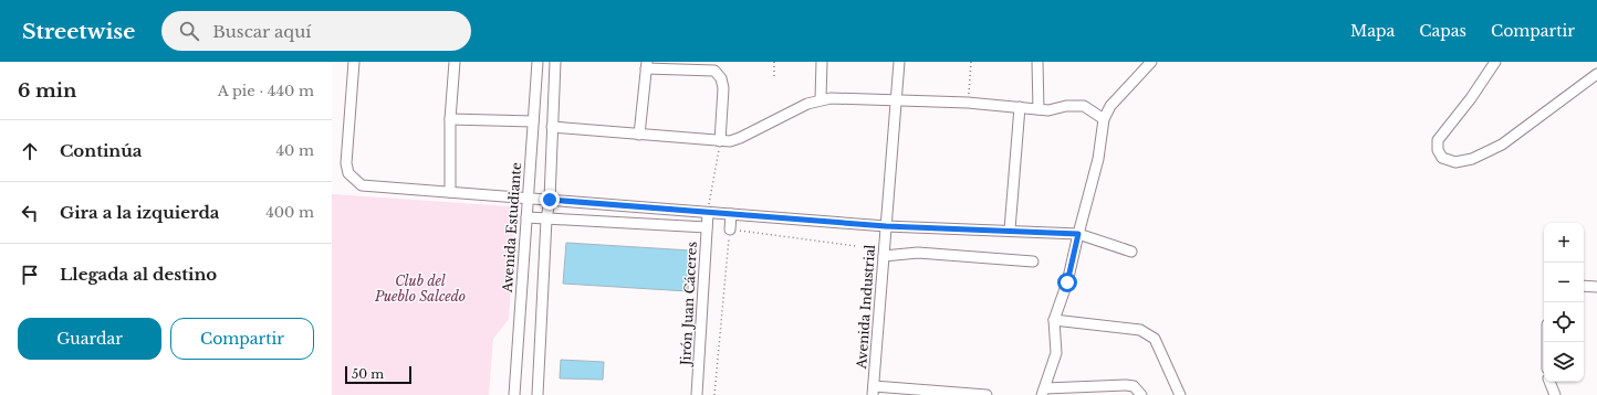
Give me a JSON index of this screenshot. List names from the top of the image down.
{
  "streets": {
    "street": ["Avenida Estudiante", "Jirón Juan Cáceres", "Avenida Industrial"]
  },
  "parks": ["Club del Pueblo Salcedo"],
  "scale_bar": "50 m",
  "page": {
    "header": "Streetwise",
    "search": "Buscar aquí",
    "nav": ["Mapa", "Capas", "Compartir"],
    "heading": ["6 min", "A pie · 440 m"],
    "list": [
      ["Continúa", "40 m"],
      ["Gira a la izquierda", "400 m"],
      "Llegada al destino"
    ],
    "map_buttons": ["+", "−"],
    "buttons": ["Guardar", "Compartir"],
    "scale": "50 m"
  }
}
